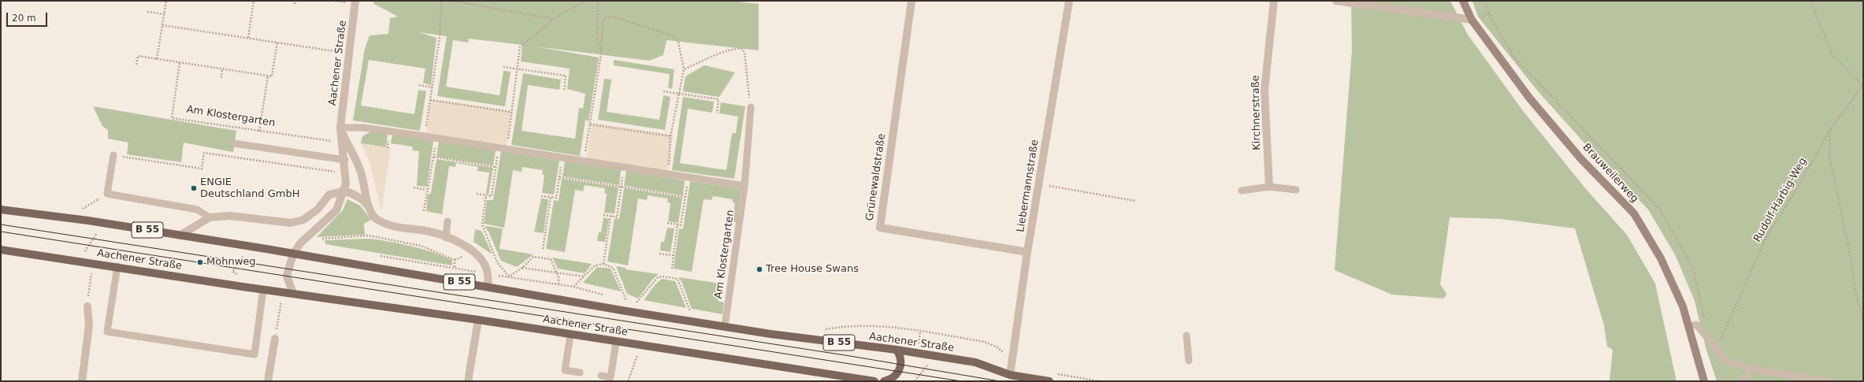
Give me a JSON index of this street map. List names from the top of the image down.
{
  "streets": {
    "main road": ["Aachener Straße", "B 55"],
    "street": [
      "Kirchnerstraße",
      "Brauweilerweg",
      "Grünewaldstraße",
      "Liebermannstraße"
    ],
    "lane": ["Am Klostergarten"],
    "path": ["Rudolf-Harbig-Weg"]
  },
  "crossings": [
    ["Aachener Straße", "Am Klostergarten"],
    ["Aachener Straße", "Liebermannstraße"],
    ["Grünewaldstraße", "Liebermannstraße"]
  ],
  "places": ["ENGIE Deutschland GmbH", "Mohnweg", "Tree House Swans"],
  "scale_bar": "20 m"
}
